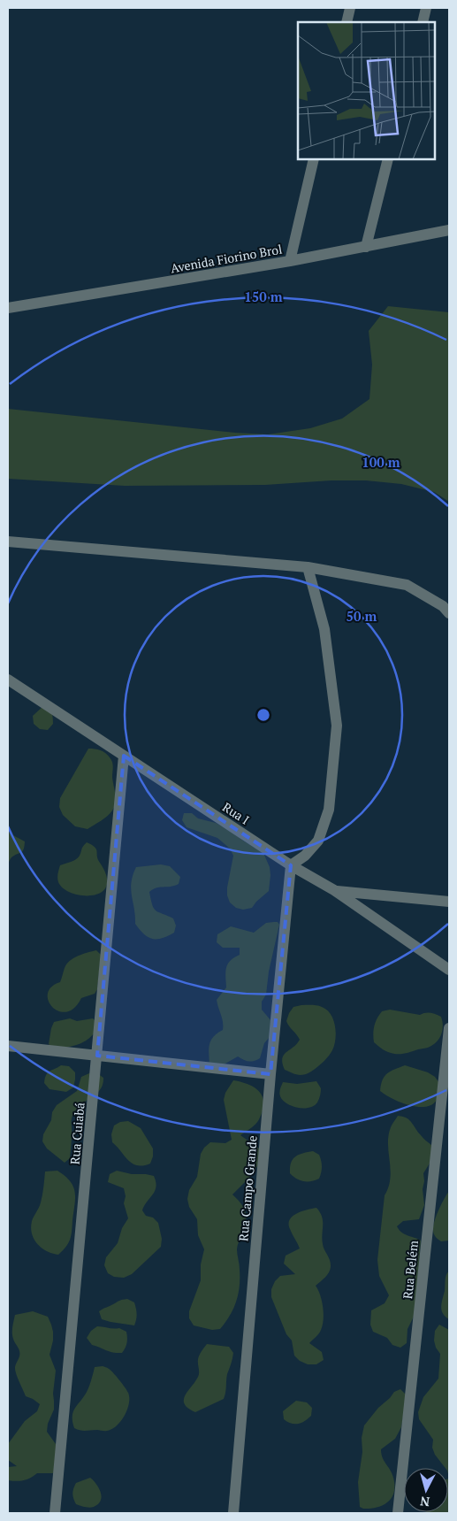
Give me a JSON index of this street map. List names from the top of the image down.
{
  "streets": {
    "street": [
      "Avenida Fiorino Brol",
      "Rua I",
      "Rua Cuiabá",
      "Rua Campo Grande",
      "Rua Belém"
    ]
  },
  "crossings": [
    ["Rua I", "Rua Cuiabá"],
    ["Rua I", "Rua Campo Grande"]
  ],
  "north": "bottom",
  "rings": ["150 m", "100 m", "50 m"]
}
